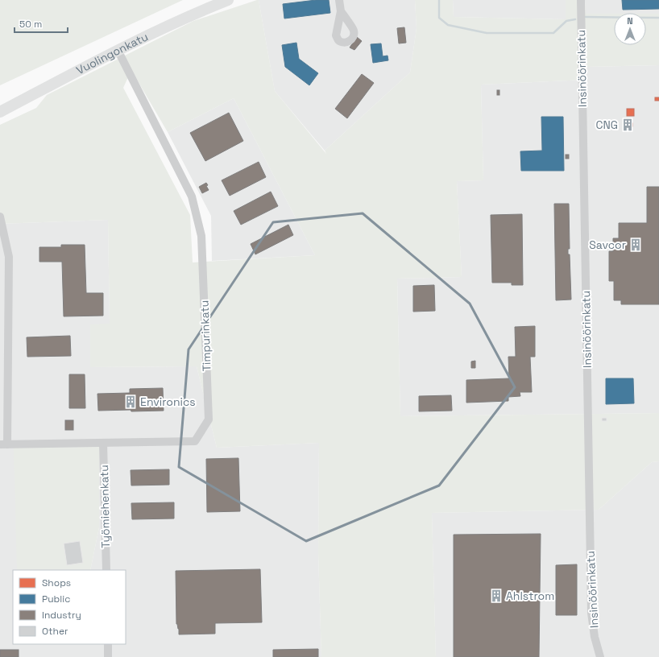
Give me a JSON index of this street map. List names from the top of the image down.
{
  "streets": {
    "street": [
      "Vuolingonkatu",
      "Insinöörinkatu",
      "Timpurinkatu",
      "Työmiehenkatu"
    ]
  },
  "crossings": [
    ["Vuolingonkatu", "Timpurinkatu"],
    ["Timpurinkatu", "Työmiehenkatu"]
  ],
  "places": {
    "building": [
      "CNG",
      "Savcor",
      "Environics",
      "Ahlstrom"
    ]
  },
  "legend": [
    "Shops",
    "Public",
    "Industry",
    "Other"
  ],
  "scale_bar": "50 m",
  "north": "top"
}
